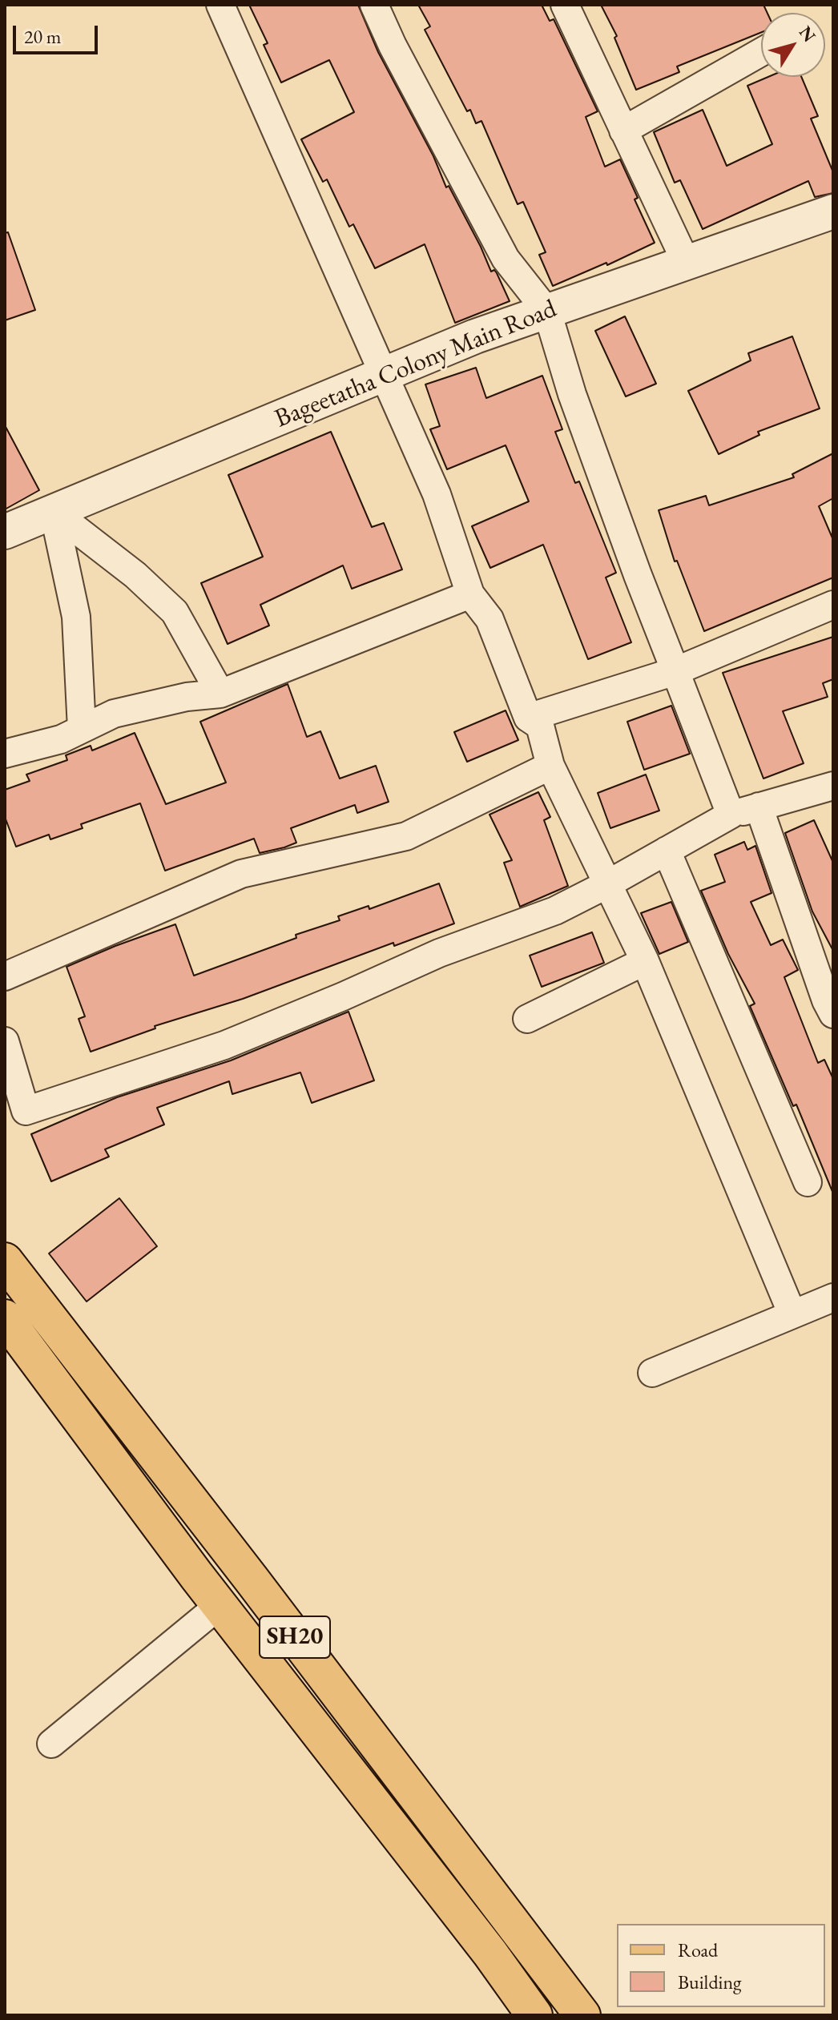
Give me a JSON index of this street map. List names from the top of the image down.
{
  "streets": {
    "main road": ["SH20"],
    "street": ["Bageetatha Colony Main Road"]
  },
  "legend": ["Road", "Building"],
  "scale_bar": "20 m",
  "north": "top right"
}
